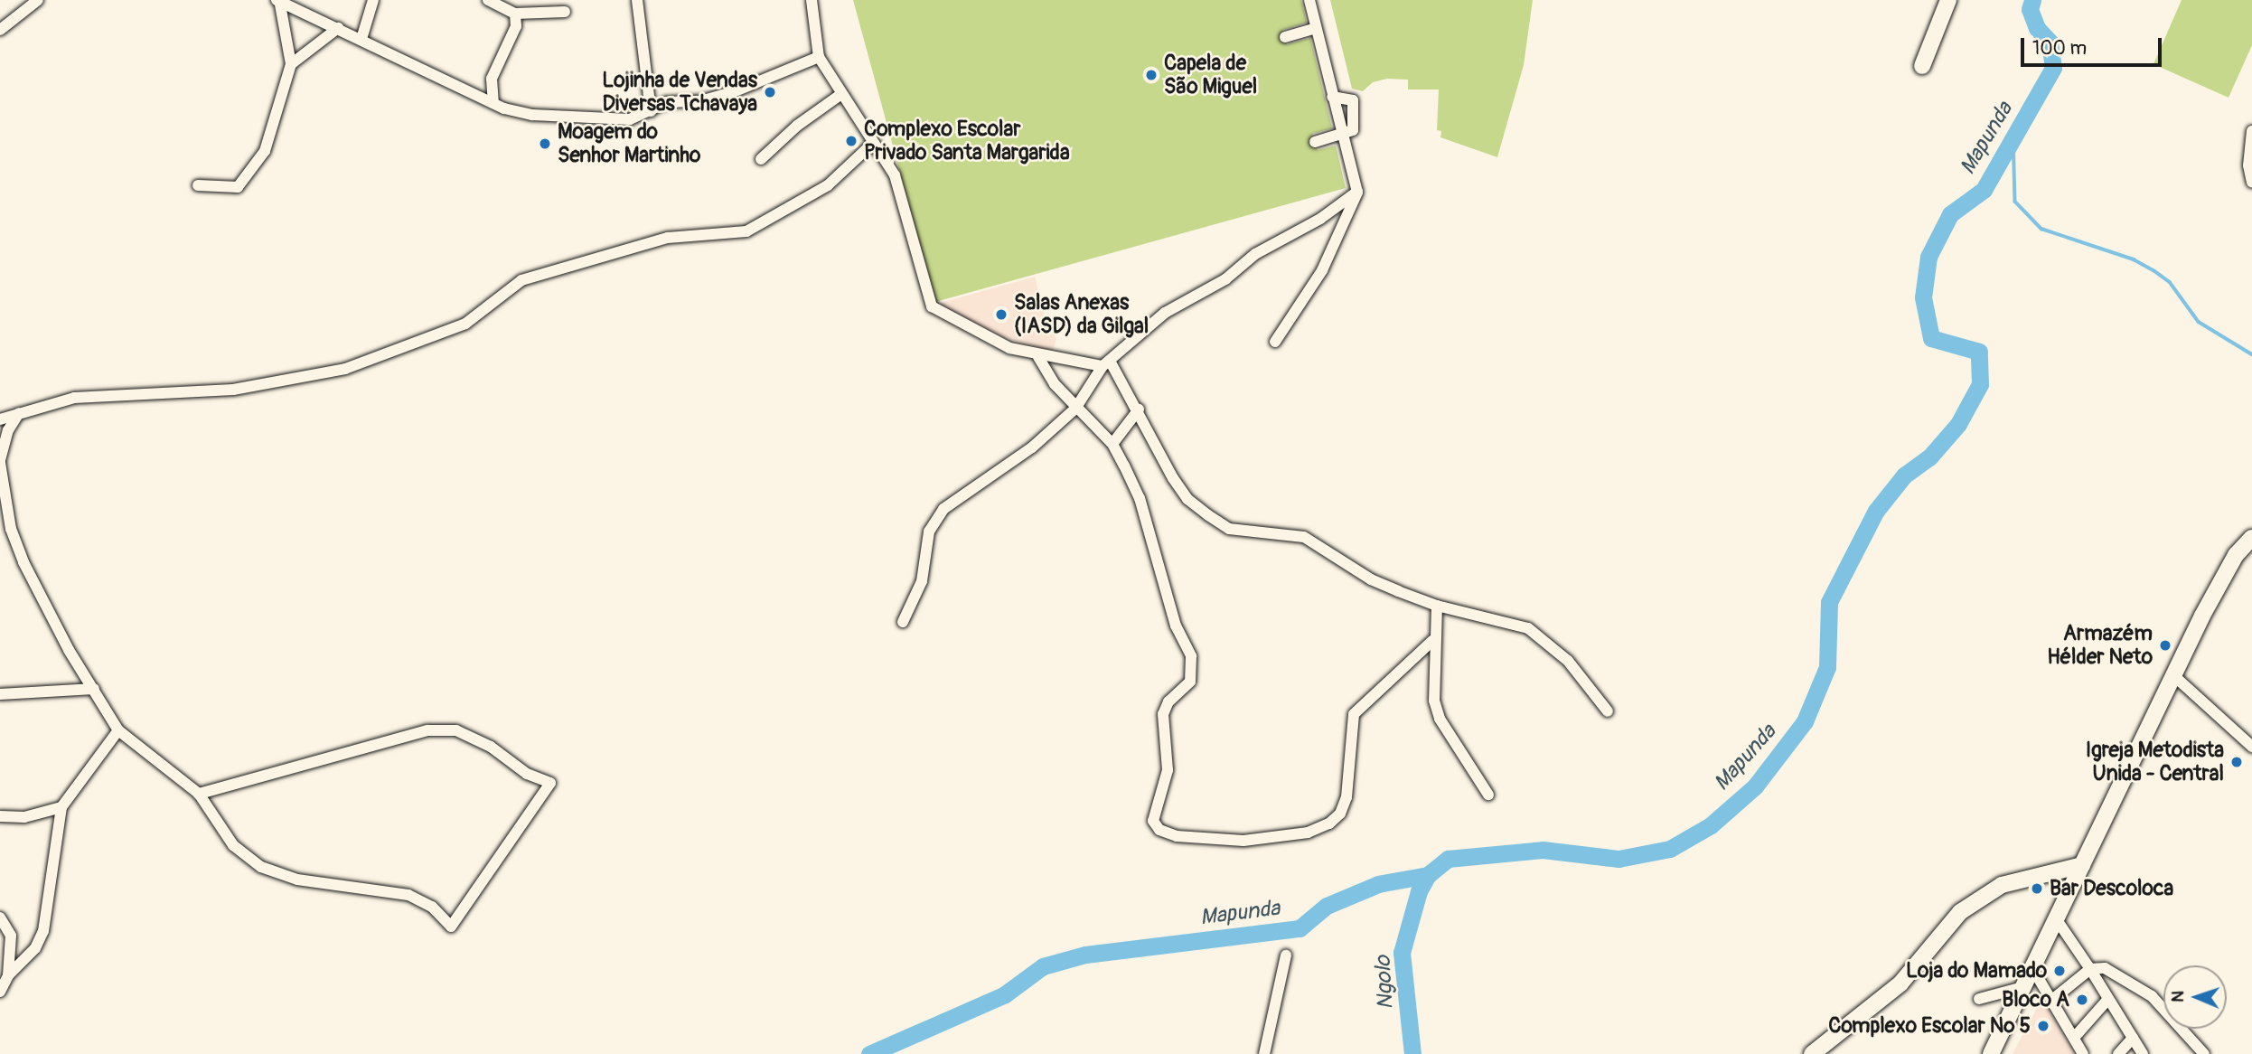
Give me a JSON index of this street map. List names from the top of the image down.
{
  "water": ["Mapunda", "Ngolo"],
  "places": [
    "Capela de São Miguel",
    "Lojinha de Vendas Diversas Tchavaya",
    "Complexo Escolar Privado Santa Margarida",
    "Moagem do Senhor Martinho",
    "Salas Anexas (IASD) da Gilgal",
    "Armazém Hélder Neto",
    "Igreja Metodista Unida - Central",
    "Bar Descoloca",
    "Loja do Mamado",
    "Bloco A",
    "Complexo Escolar Nº 5"
  ],
  "scale_bar": "100 m",
  "north": "left"
}
